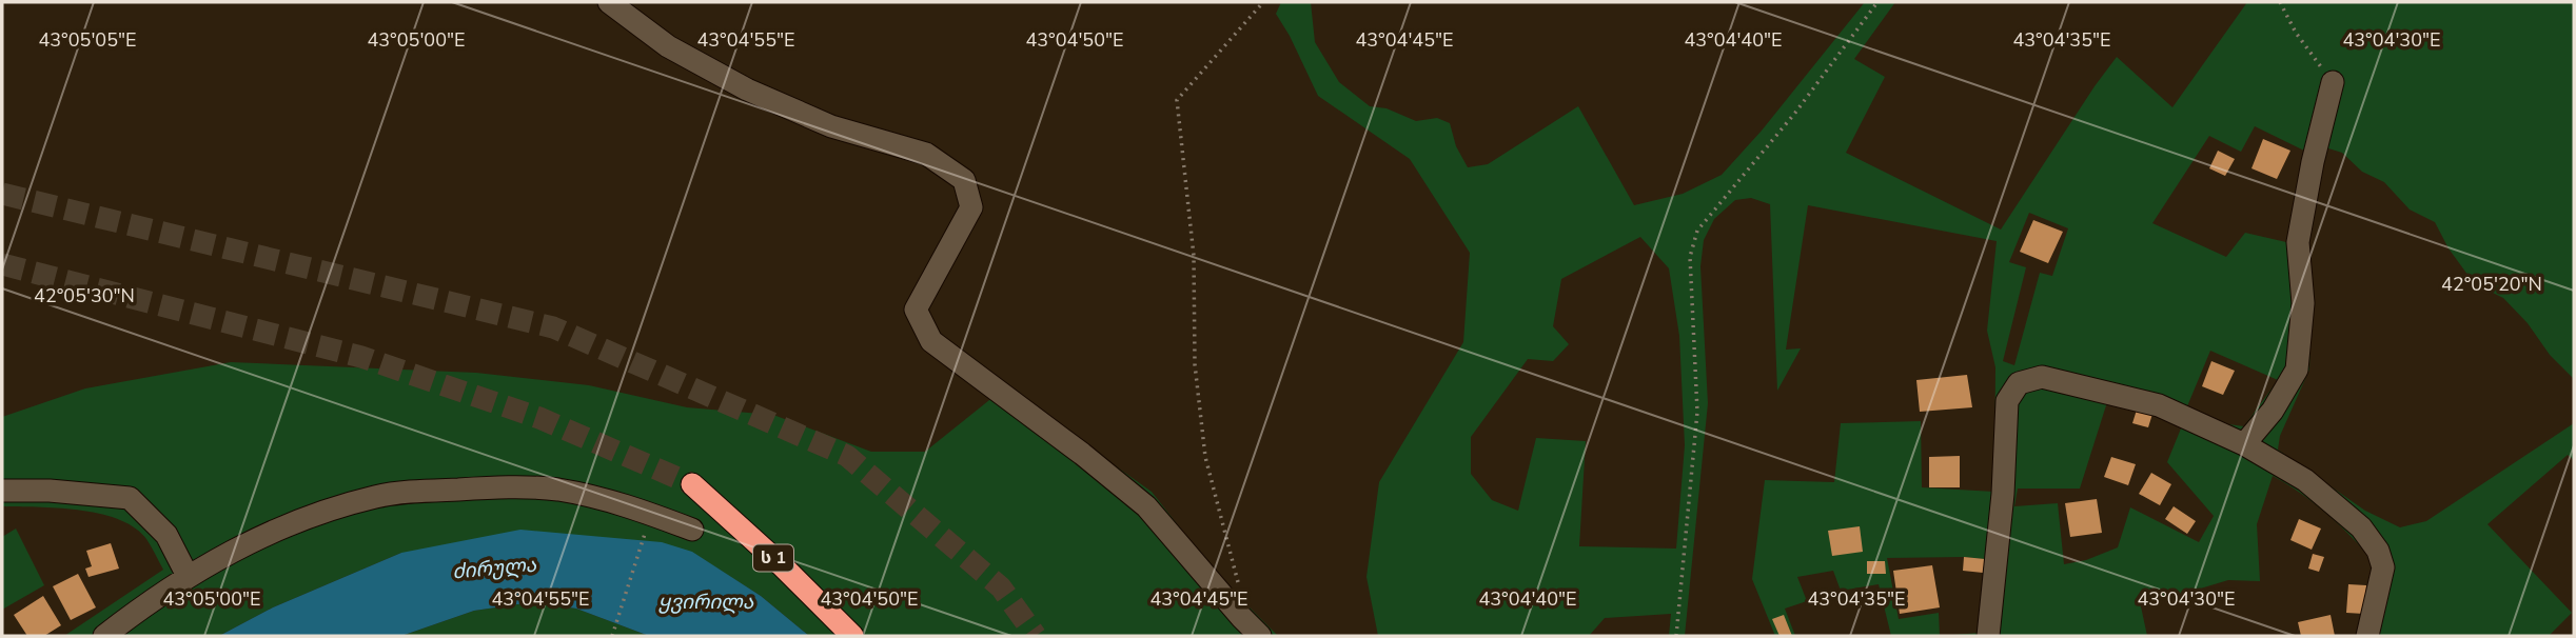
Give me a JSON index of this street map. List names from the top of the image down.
{
  "streets": {
    "highway": ["ს 1"]
  },
  "water": ["ძირულა", "ყვირილა"],
  "coordinates": [
    "43°05'00\"E",
    "43°04'55\"E",
    "43°04'45\"E",
    "43°04'40\"E",
    "43°04'30\"E",
    "43°05'05\"E",
    "43°04'50\"E",
    "43°04'35\"E",
    "42°05'20\"N",
    "42°05'30\"N"
  ]
}
